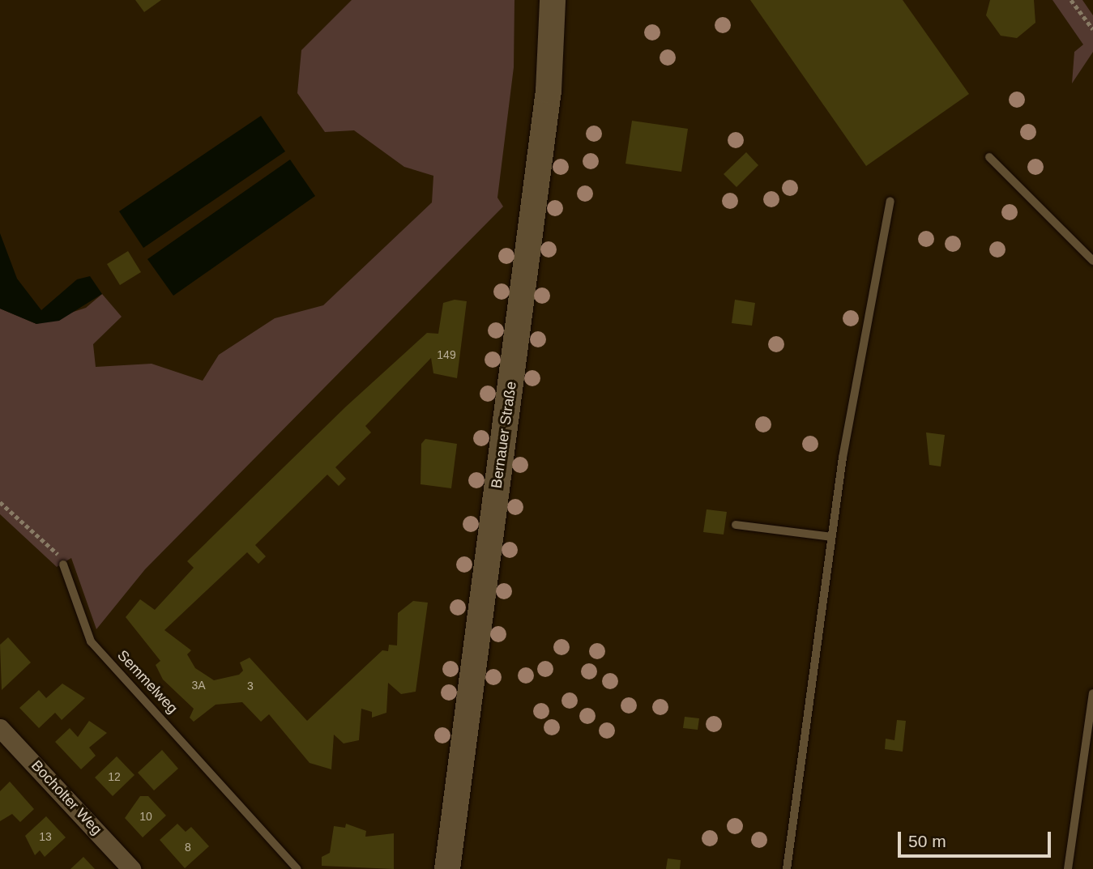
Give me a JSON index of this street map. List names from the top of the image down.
{
  "streets": {
    "main road": ["Bernauer Straße"],
    "street": ["Bocholter Weg"],
    "lane": ["Semmelweg"]
  },
  "house_numbers": [
    "149",
    "3A",
    "3",
    "12",
    "10",
    "13",
    "8"
  ],
  "scale_bar": "50 m"
}
